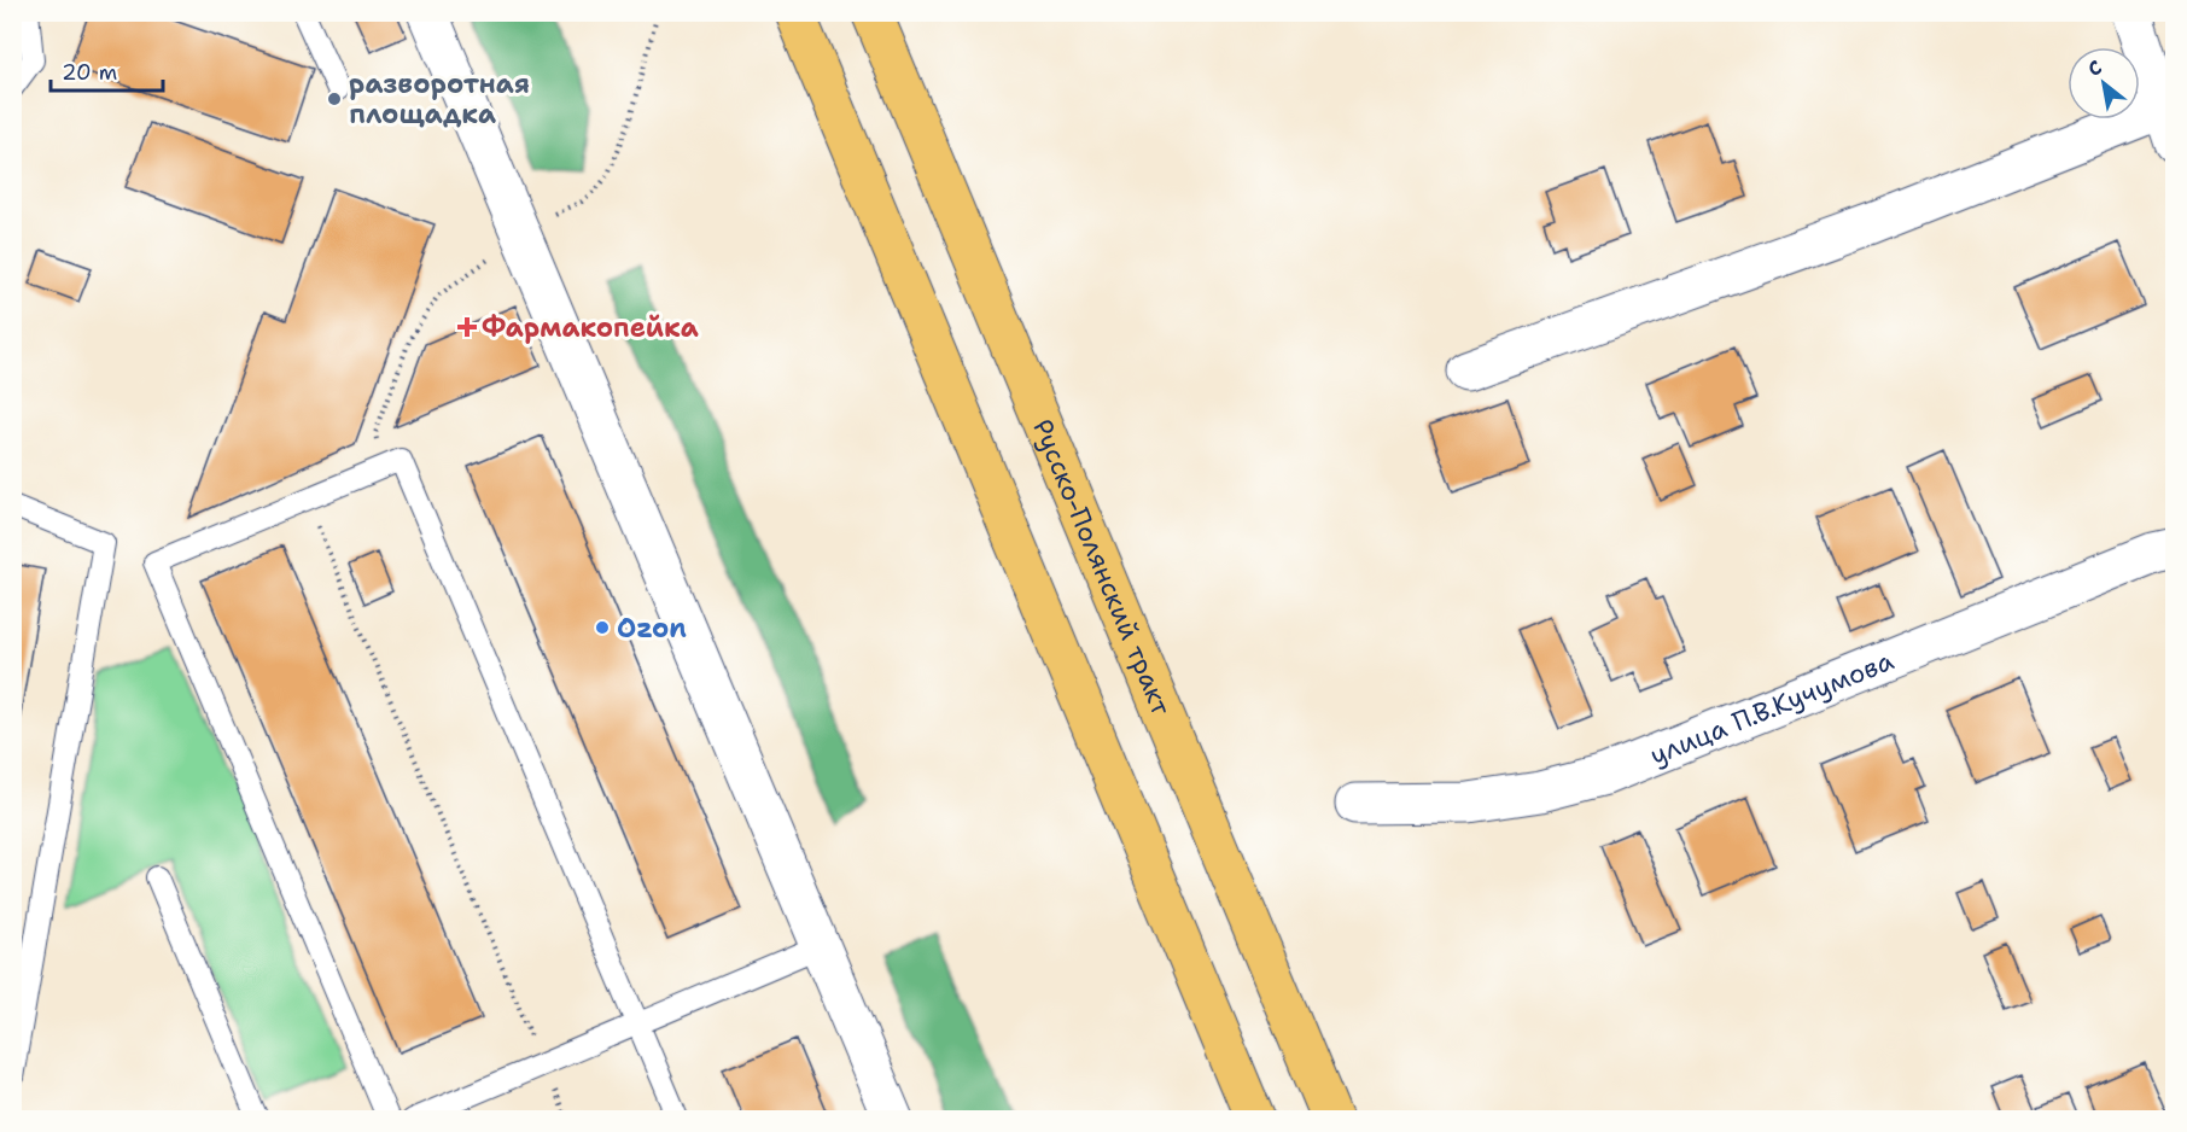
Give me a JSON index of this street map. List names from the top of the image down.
{
  "streets": {
    "main road": ["Русско-Полянский тракт"],
    "street": ["улица П.В.Кучумова"]
  },
  "places": {
    "other": ["разворотная площадка", "Ozon"],
    "health": ["Фармакопейка"]
  },
  "scale_bar": "20 m",
  "north": "top left"
}
